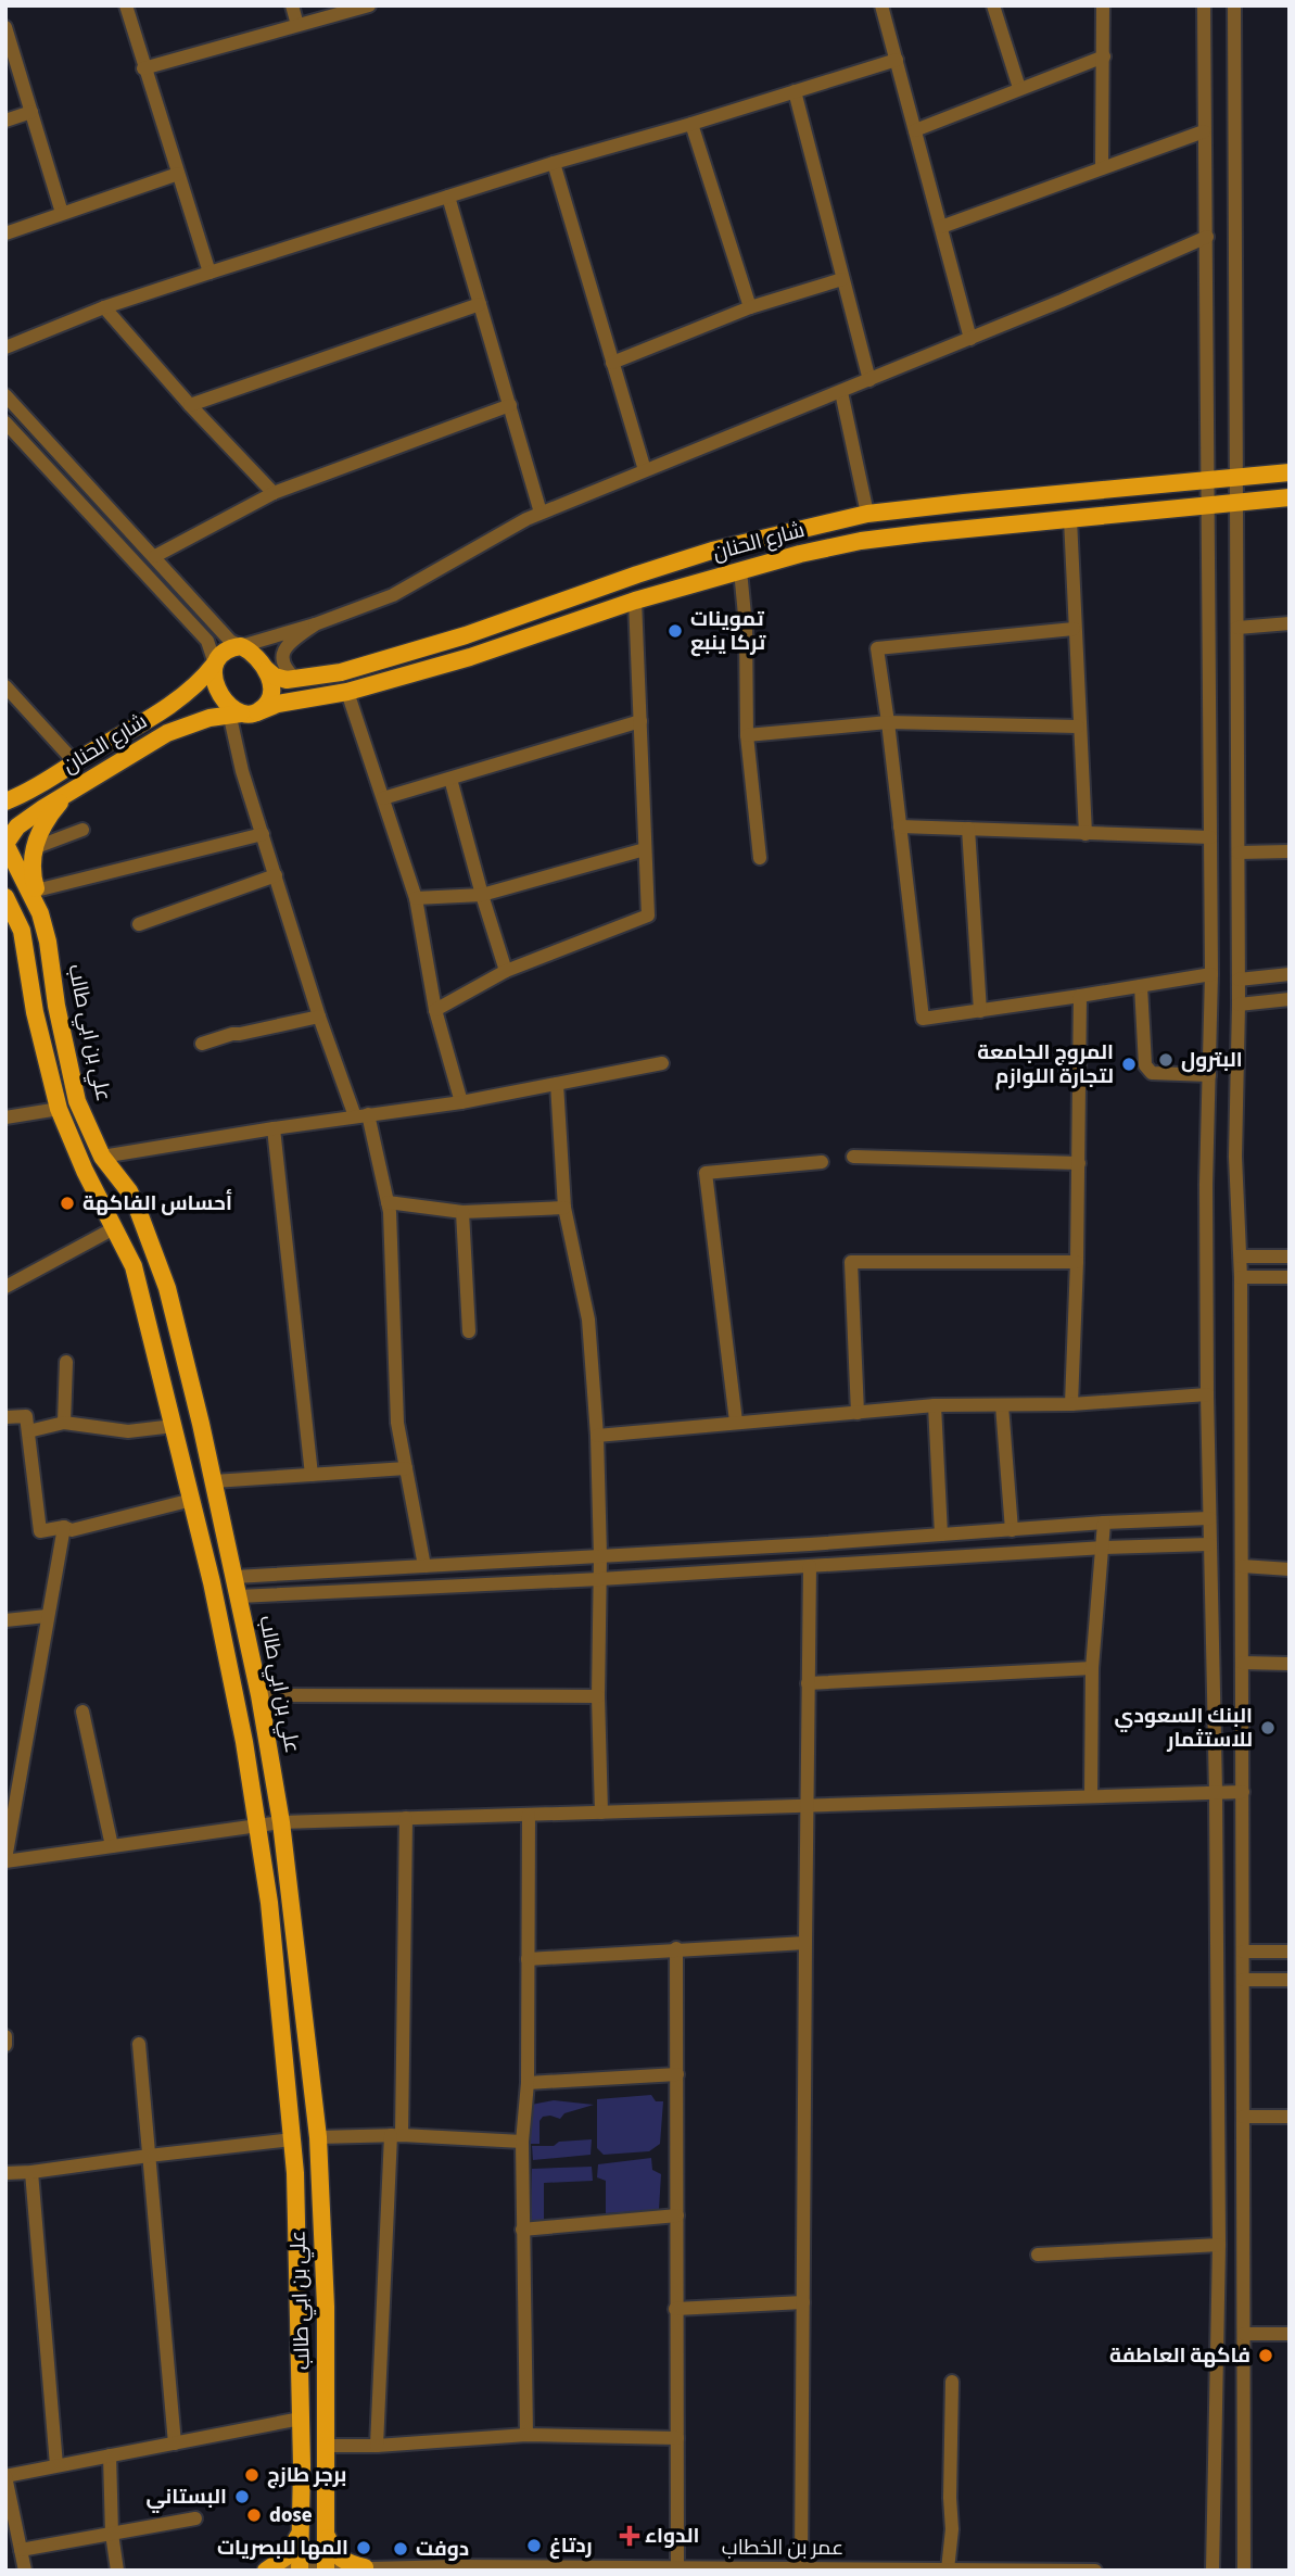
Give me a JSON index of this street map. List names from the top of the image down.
{
  "streets": {
    "main road": ["شارع الحنان", "علي بن ابي طالب"],
    "street": ["عمر بن الخطاب"]
  },
  "crossings": [
    ["شارع الحنان", "علي بن ابي طالب"],
    ["علي بن ابي طالب", "عمر بن الخطاب"]
  ],
  "places": {
    "other": [
      "تموينات تركا ينبع",
      "البترول",
      "المروج الجامعة لتجارة اللوازم",
      "أحساس الفاكهة",
      "البنك السعودي للاستثمار",
      "فاكهة العاطفة",
      "برجر طازج",
      "البستاني",
      "dose",
      "ردتاغ",
      "المها للبصريات",
      "دوفت"
    ],
    "health": ["الدواء"]
  }
}
